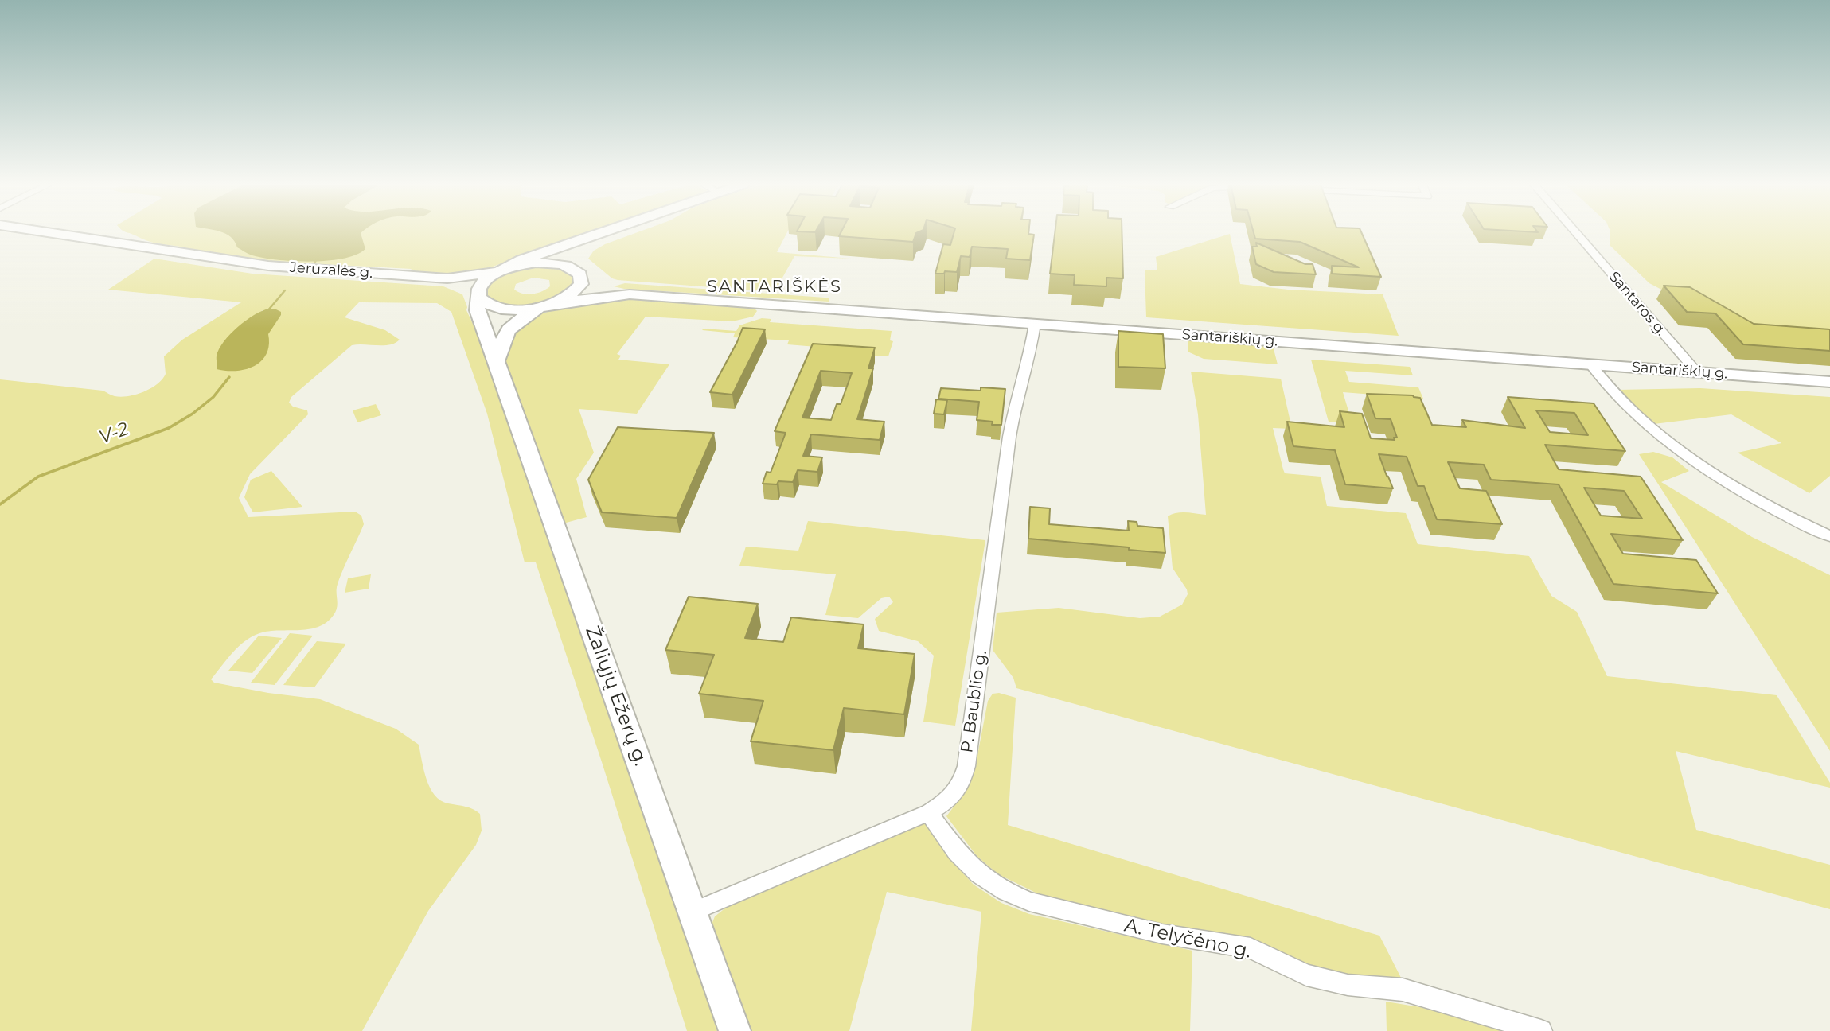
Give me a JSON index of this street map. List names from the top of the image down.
{
  "streets": {
    "main road": ["Jeruzalės g.", "Santariškių g.", "Žaliųjų Ežerų g."],
    "street": ["Santaros g.", "P. Baublio g.", "A. Telyčėno g."]
  },
  "crossings": [
    ["Jeruzalės g.", "Santariškių g."],
    ["Jeruzalės g.", "Žaliųjų Ežerų g."],
    ["Santaros g.", "Santariškių g."],
    ["Santariškių g.", "P. Baublio g."],
    ["Žaliųjų Ežerų g.", "P. Baublio g."],
    ["P. Baublio g.", "A. Telyčėno g."]
  ],
  "districts": ["SANTARIŠKĖS"],
  "water": ["V-2"]
}
